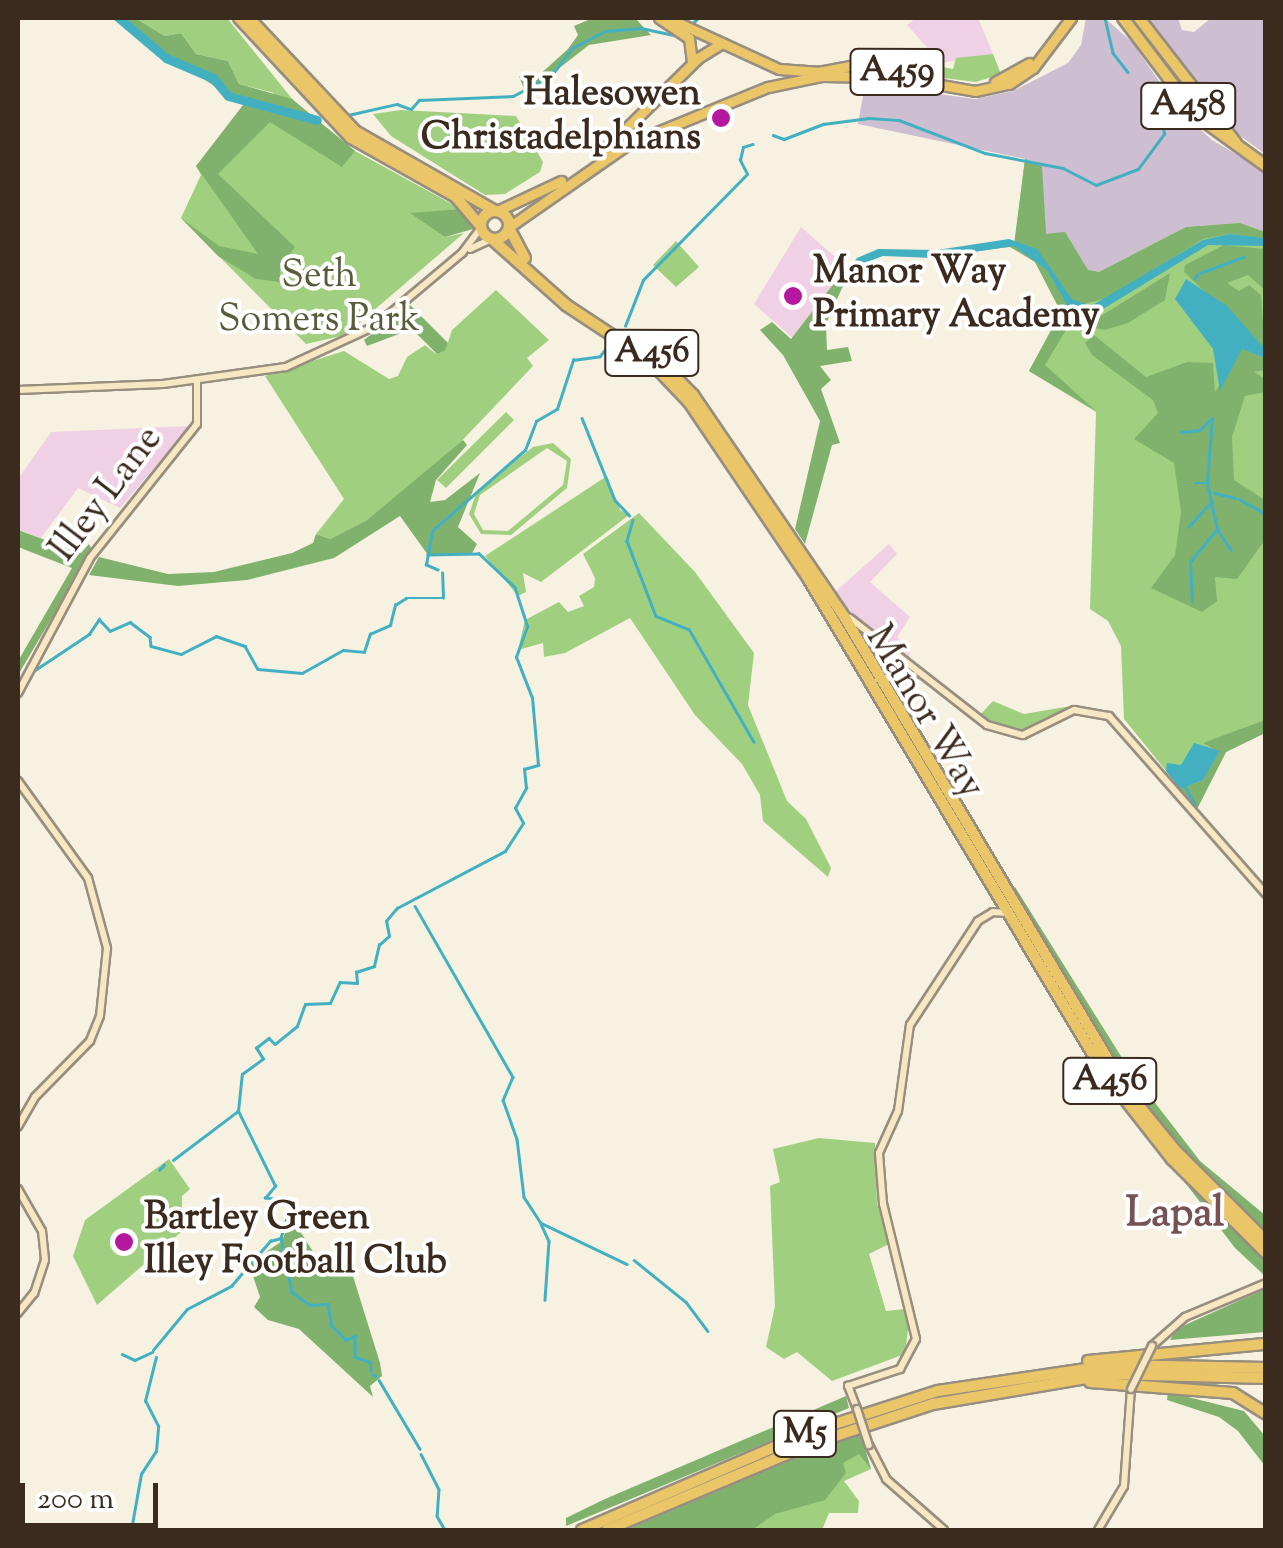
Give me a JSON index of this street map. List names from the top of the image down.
{
  "streets": {
    "highway": [
      "A458",
      "A456",
      "Manor Way",
      "M5"
    ],
    "main road": ["A459"],
    "street": ["Illey Lane"]
  },
  "crossings": [
    ["A459", "A456"],
    ["A459", "Manor Way"],
    ["A456", "Manor Way"]
  ],
  "districts": ["Lapal"],
  "parks": ["Seth Somers Park"],
  "places": ["Halesowen Christadelphians", "Manor Way Primary Academy", "Bartley Green Illey Football Club"],
  "scale_bar": "200 m"
}
